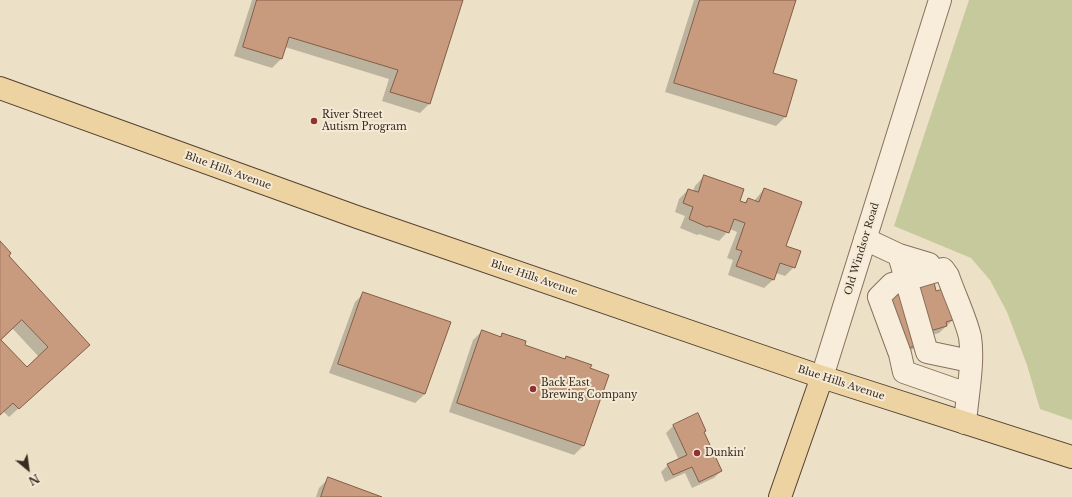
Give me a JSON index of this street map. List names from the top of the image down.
{
  "streets": {
    "main road": ["Blue Hills Avenue", "Old Windsor Road"]
  },
  "crossings": [
    ["Blue Hills Avenue", "Old Windsor Road"]
  ],
  "places": ["River Street Autism Program", "Back East Brewing Company", "Dunkin'"],
  "north": "bottom right"
}
